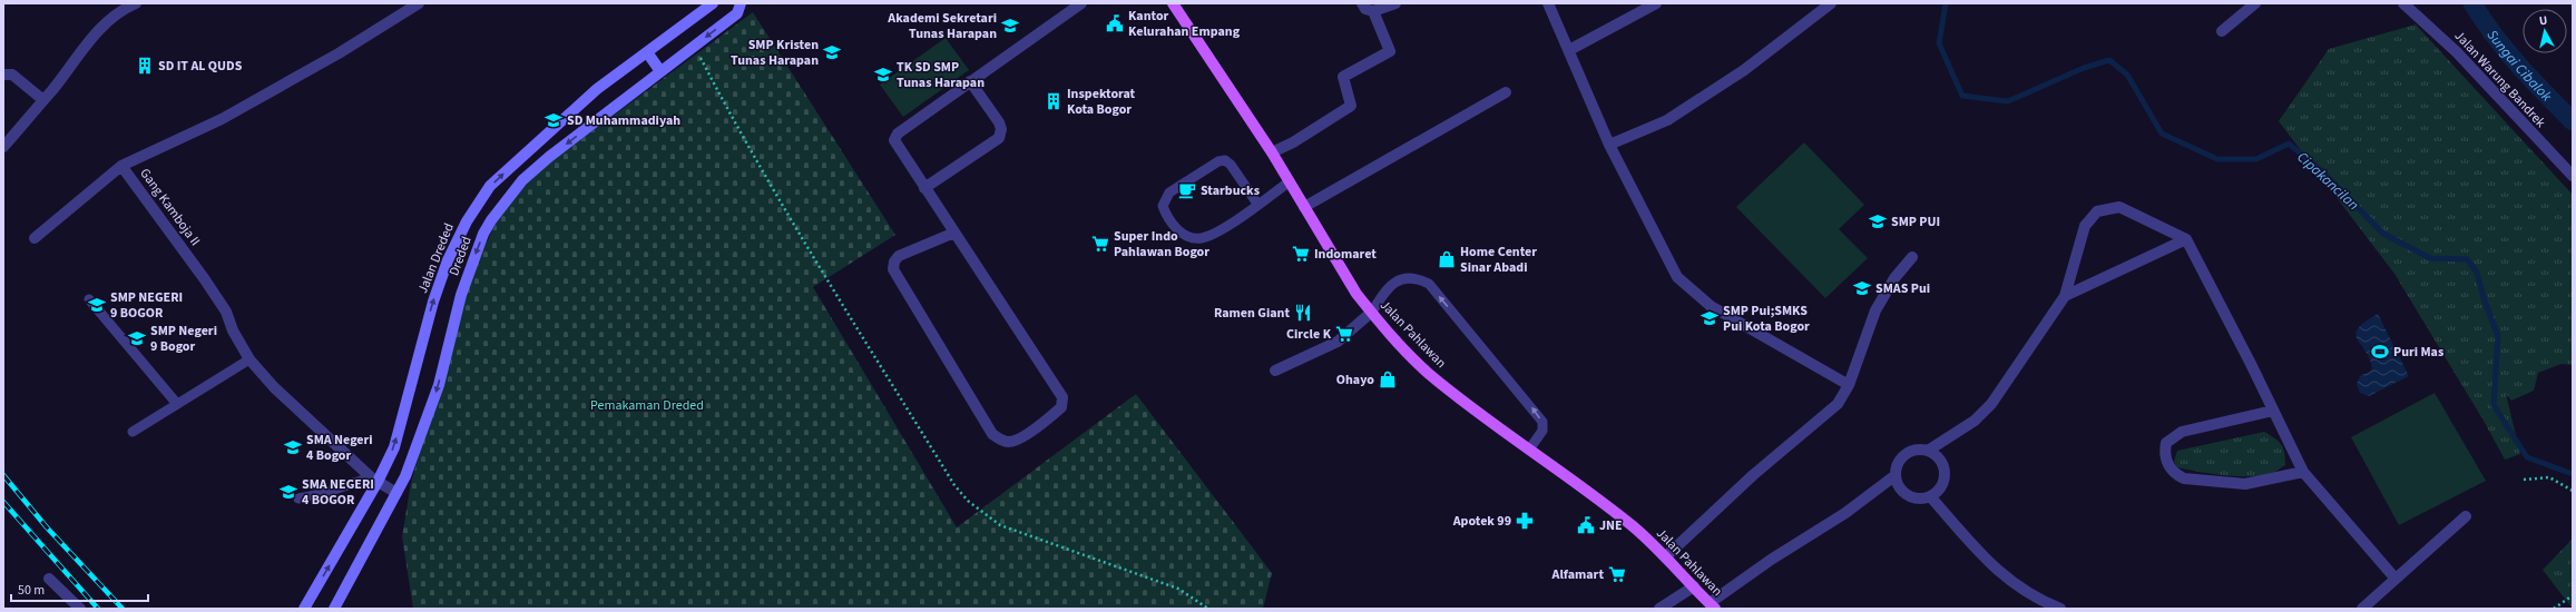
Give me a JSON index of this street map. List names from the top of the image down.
{
  "streets": {
    "main road": ["Jalan Pahlawan"],
    "street": [
      "Jalan Warung Bandrek",
      "Gang Kamboja II",
      "Dreded",
      "Jalan Dreded"
    ]
  },
  "crossings": [
    ["Gang Kamboja II", "Dreded"],
    ["Gang Kamboja II", "Jalan Dreded"]
  ],
  "one_way": ["Dreded", "Jalan Dreded"],
  "water": ["Sungai Cibalok", "Cipakancilan"],
  "parks": ["Pemakaman Dreded"],
  "places": {
    "public building": ["Kantor Kelurahan Empang", "JNE"],
    "school or university": [
      "Akademi Sekretari Tunas Harapan",
      "SMP Kristen Tunas Harapan",
      "TK SD SMP Tunas Harapan",
      "SD Muhammadiyah",
      "SMP PUI",
      "SMAS Pui",
      "SMP NEGERI 9 BOGOR",
      "SMP Pui;SMKS Pui Kota Bogor",
      "SMP Negeri 9 Bogor",
      "SMA Negeri 4 Bogor",
      "SMA NEGERI 4 BOGOR"
    ],
    "building": ["SD IT AL QUDS", "Inspektorat Kota Bogor"],
    "cafe": ["Starbucks"],
    "supermarket": [
      "Super Indo Pahlawan Bogor",
      "Indomaret",
      "Circle K",
      "Alfamart"
    ],
    "shop": ["Home Center Sinar Abadi", "Ohayo"],
    "restaurant": ["Ramen Giant"],
    "sports": ["Puri Mas"],
    "pharmacy": ["Apotek 99"]
  },
  "scale_bar": "50 m",
  "north": "top"
}
